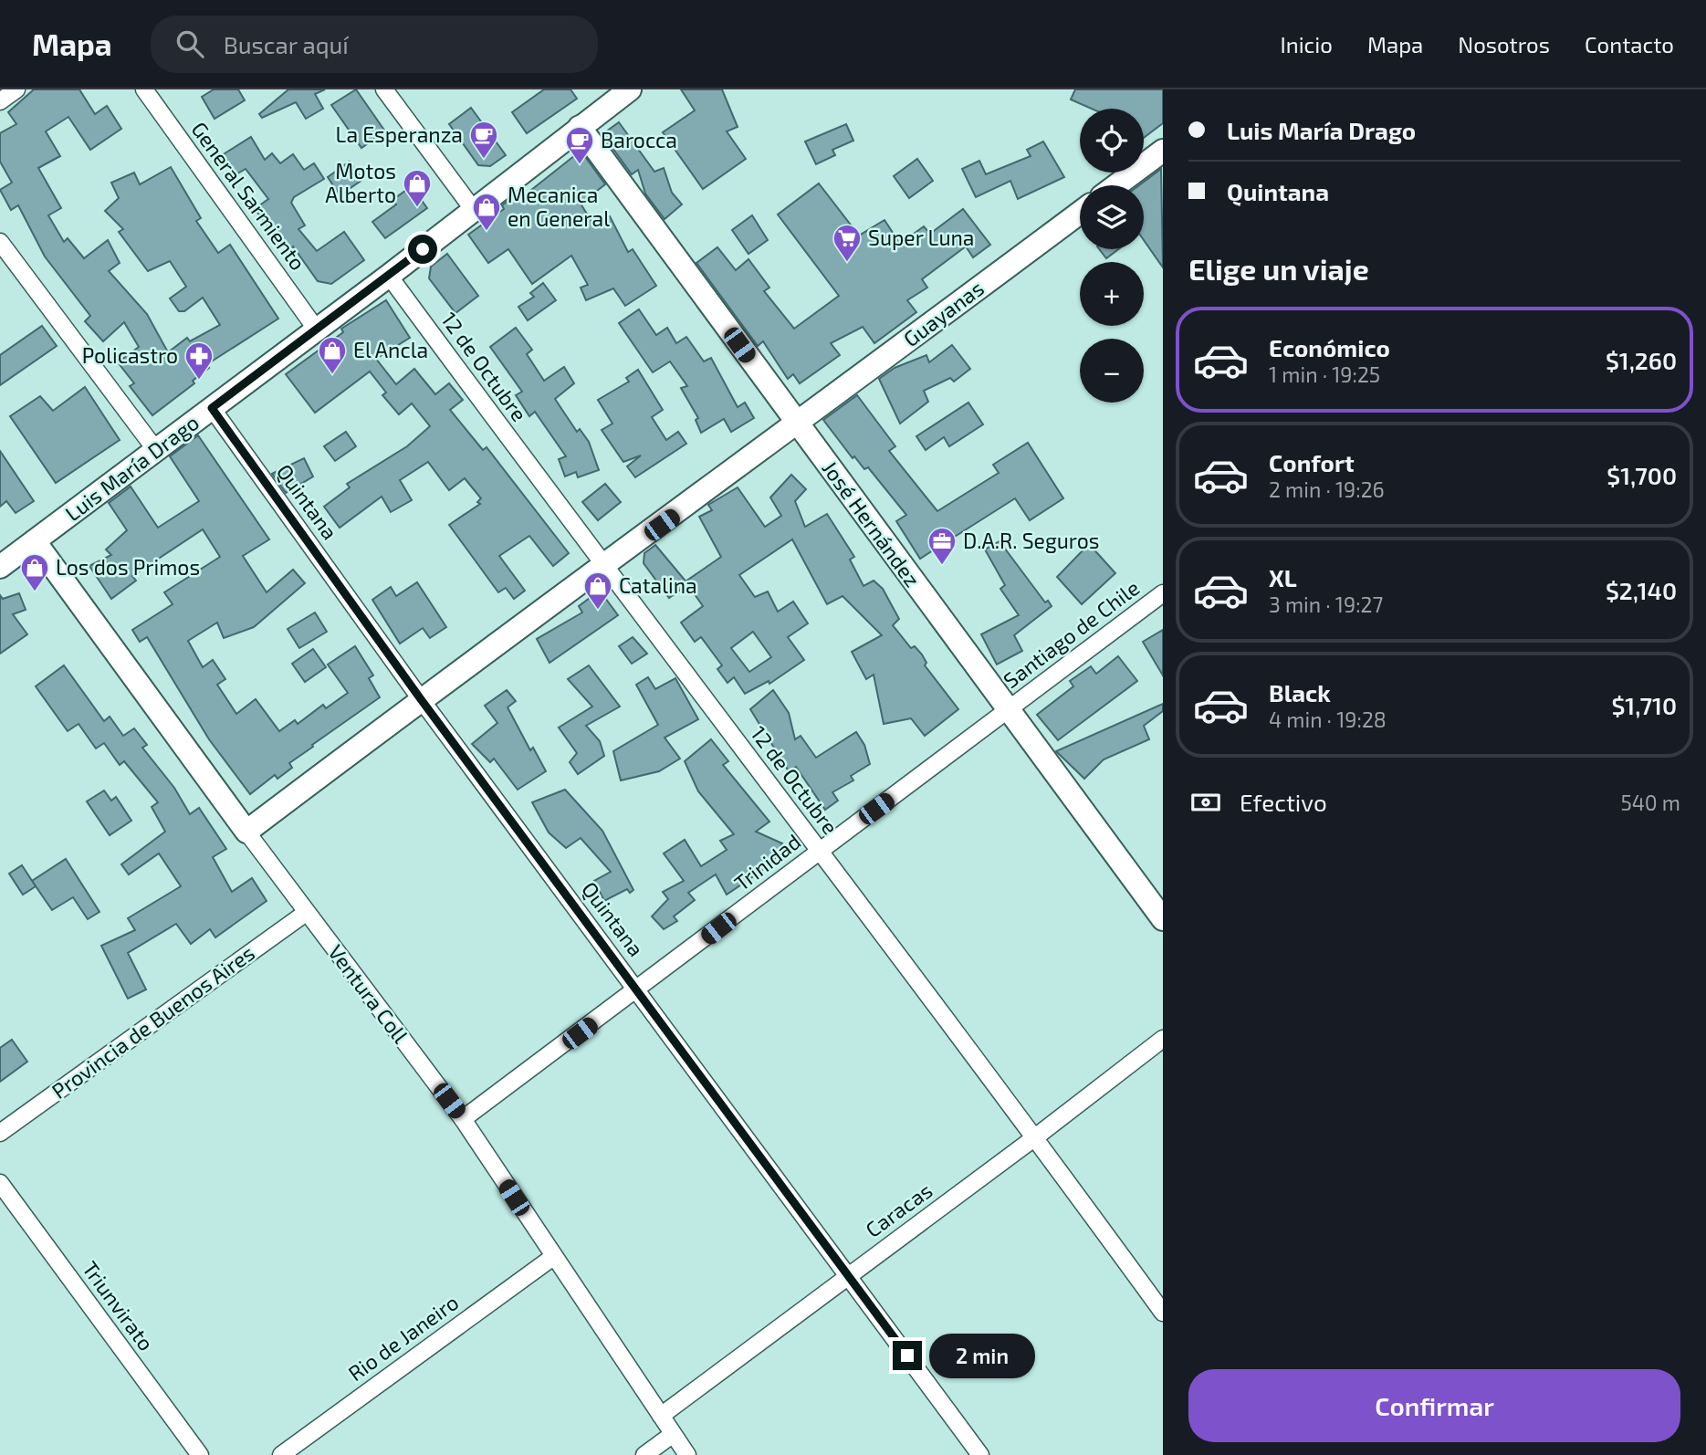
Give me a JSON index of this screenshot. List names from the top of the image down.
{
  "streets": {
    "street": [
      "General Sarmiento",
      "Guayanas",
      "12 de Octubre",
      "Luis María Drago",
      "Quintana",
      "José Hernández",
      "Santiago de Chile",
      "Trinidad",
      "Ventura Coll",
      "Provincia de Buenos Aires",
      "Caracas",
      "Triunvirato",
      "Rio de Janeiro"
    ]
  },
  "crossings": [
    ["General Sarmiento", "Luis María Drago"],
    ["Guayanas", "José Hernández"],
    ["12 de Octubre", "Luis María Drago"],
    ["12 de Octubre", "Trinidad"],
    ["12 de Octubre", "Caracas"],
    ["Luis María Drago", "Quintana"],
    ["Luis María Drago", "José Hernández"],
    ["Luis María Drago", "Ventura Coll"],
    ["Quintana", "Trinidad"],
    ["Quintana", "Caracas"],
    ["José Hernández", "Santiago de Chile"],
    ["José Hernández", "Trinidad"],
    ["Santiago de Chile", "Trinidad"],
    ["Trinidad", "Ventura Coll"],
    ["Ventura Coll", "Provincia de Buenos Aires"],
    ["Ventura Coll", "Caracas"],
    ["Ventura Coll", "Rio de Janeiro"]
  ],
  "places": {
    "cafe": ["La Esperanza", "Barocca"],
    "shop": [
      "Motos Alberto",
      "Mecanica en General",
      "El Ancla",
      "Los dos Primos",
      "Catalina"
    ],
    "supermarket": ["Super Luna"],
    "pharmacy": ["Policastro"],
    "office": ["D.A.R. Seguros"]
  },
  "page": {
    "header": "Mapa",
    "search": "Buscar aquí",
    "nav": [
      "Inicio",
      "Mapa",
      "Nosotros",
      "Contacto"
    ],
    "banner": ["Luis María Drago", "Quintana"],
    "map_buttons": ["+", "−"],
    "heading": "Elige un viaje",
    "list": [
      {
        "name": "Económico",
        "note": "1 min · 19:25",
        "value": "$1,260"
      },
      {
        "name": "Confort",
        "note": "2 min · 19:26",
        "value": "$1,700"
      },
      {
        "name": "XL",
        "note": "3 min · 19:27",
        "value": "$2,140"
      },
      {
        "name": "Black",
        "note": "4 min · 19:28",
        "value": "$1,710"
      }
    ],
    "pay": ["Efectivo", "540 m"],
    "bubble": "2 min",
    "buttons": "Confirmar"
  }
}
